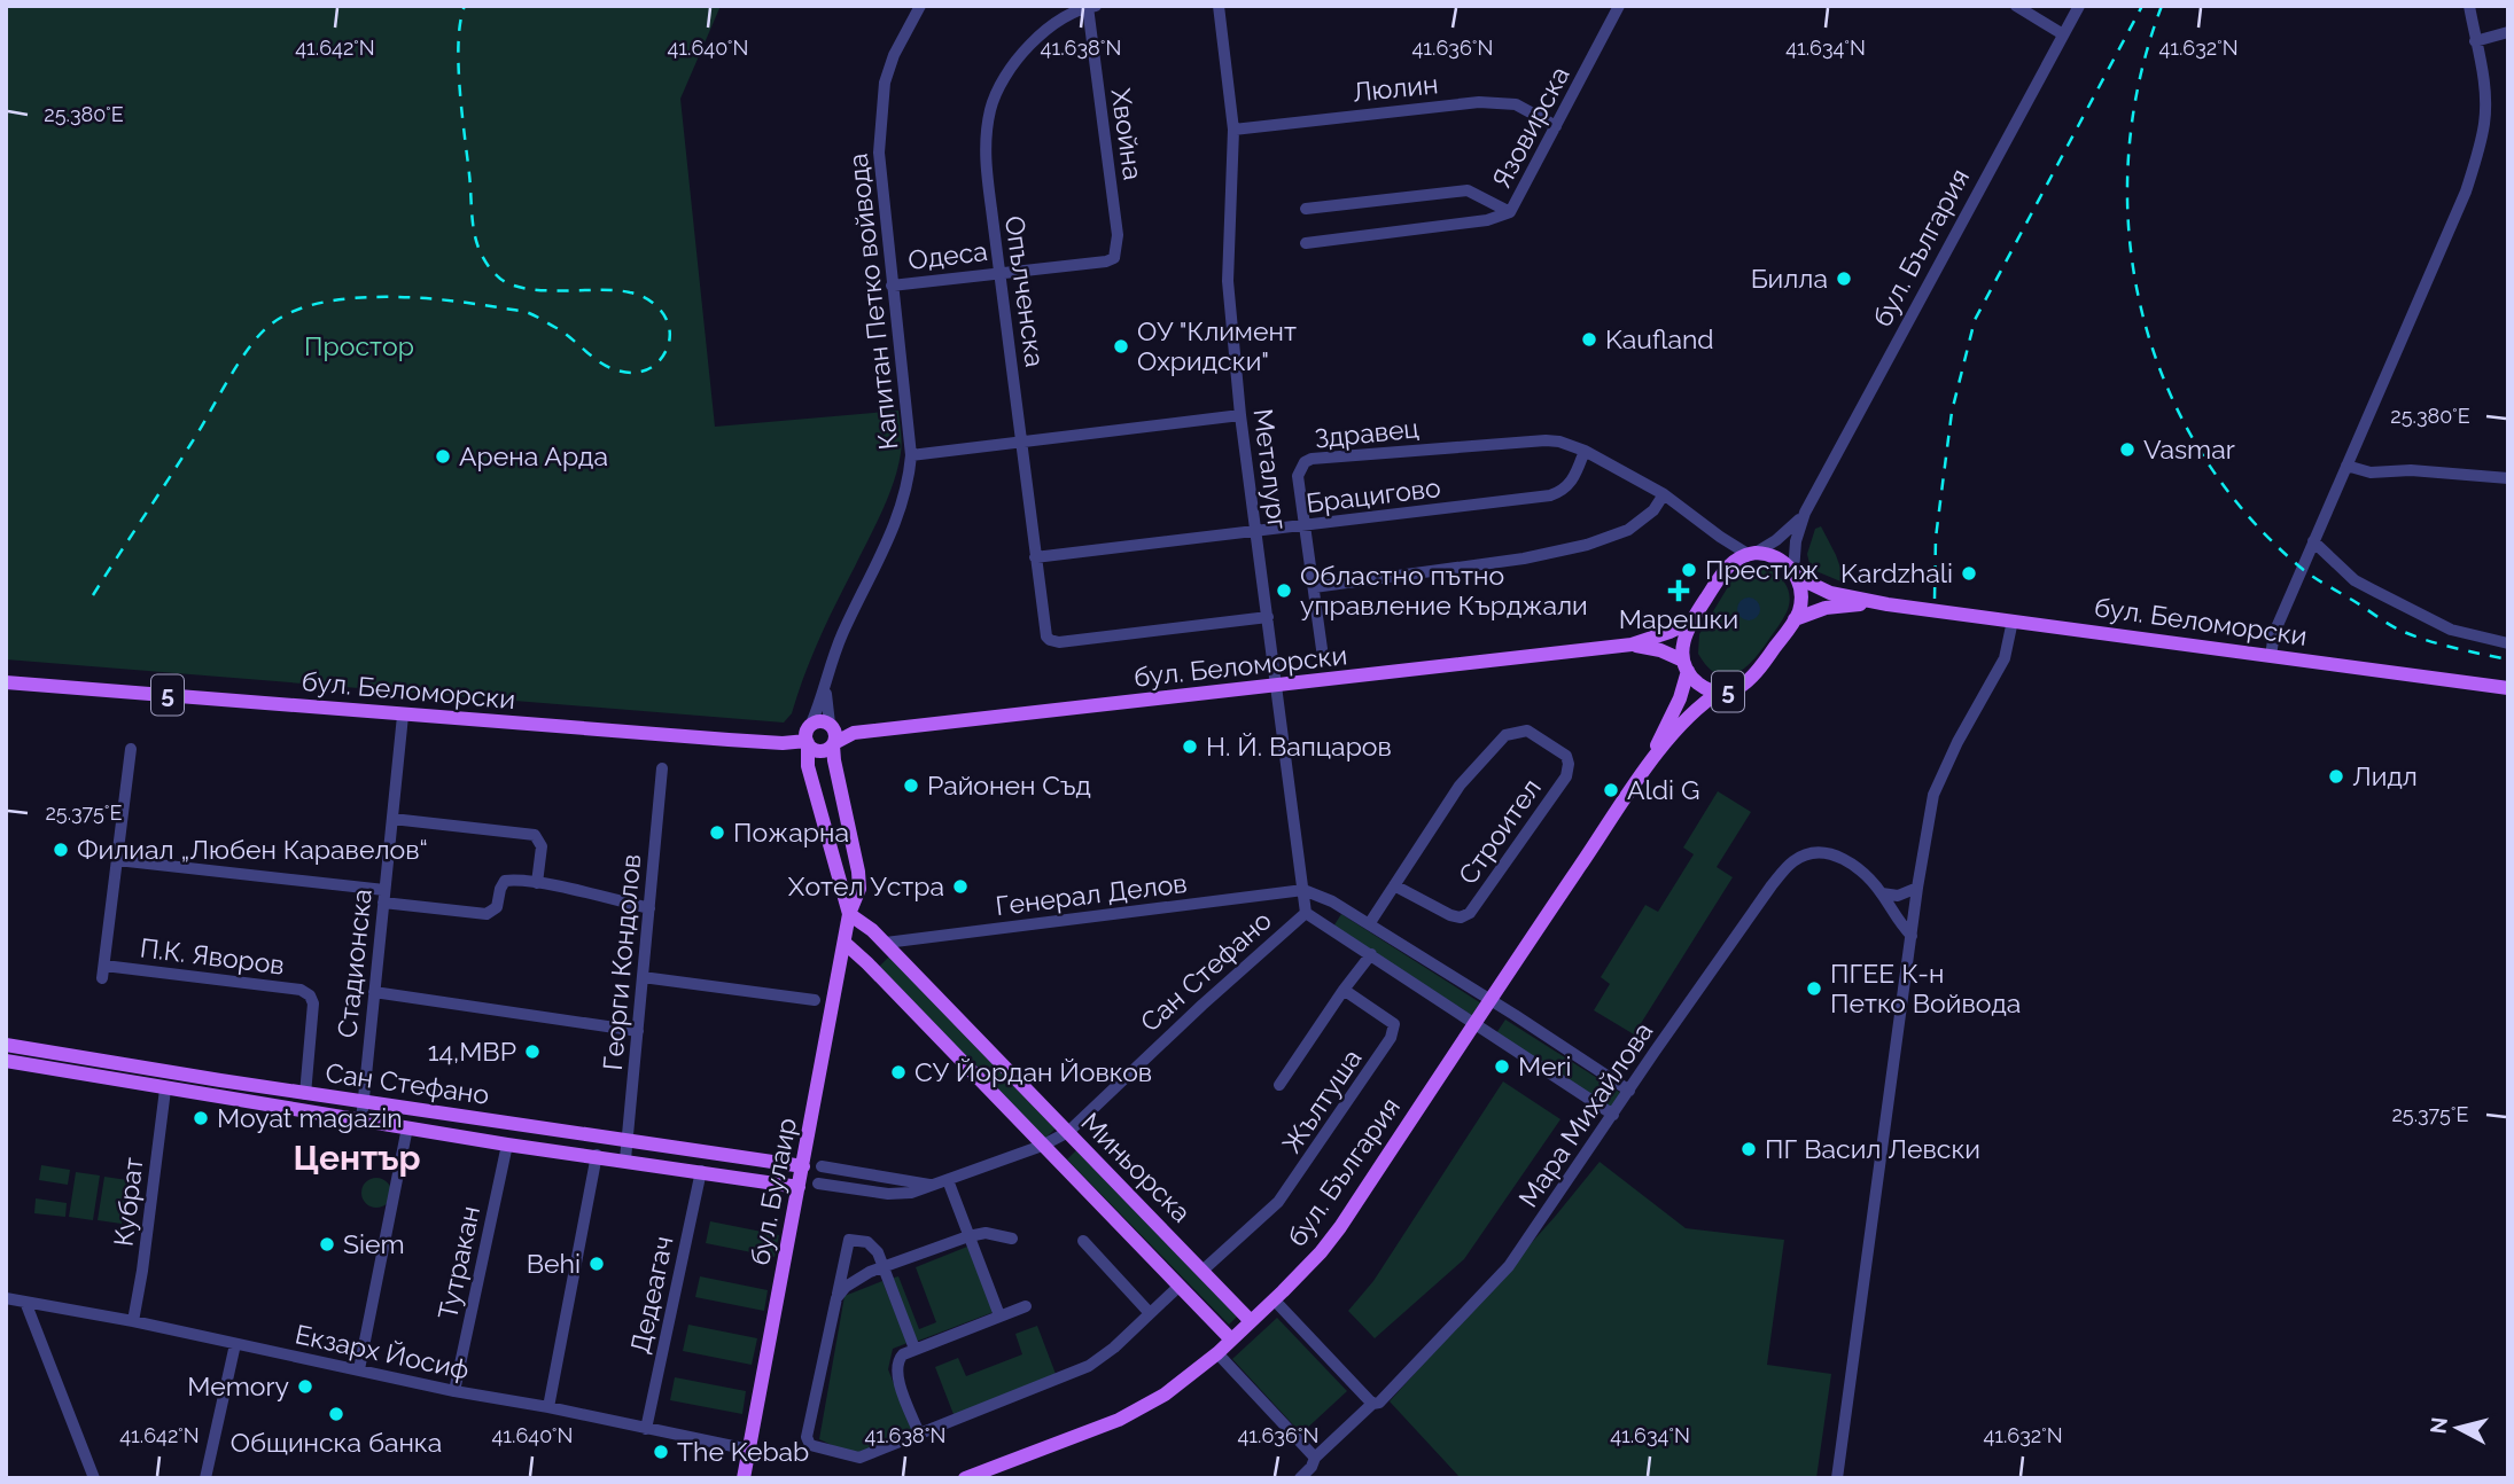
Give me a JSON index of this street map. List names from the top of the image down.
{
  "streets": {
    "main road": [
      "бул. България",
      "бул. Беломорски",
      "5",
      "Сан Стефано",
      "Миньорска",
      "бул. Булаир"
    ],
    "street": [
      "Люлин",
      "Язовирска",
      "Хвойна",
      "Одеса",
      "Опълченска",
      "Капитан Петко войвода",
      "Здравец",
      "Металург",
      "Брацигово",
      "Строител",
      "Генерал Делов",
      "П.К. Яворов",
      "Георги Кондолов",
      "Стадионска",
      "Жълтуша",
      "Мара Михайлова",
      "Кубрат",
      "Тутракан",
      "Дедеагач",
      "Екзарх Йосиф"
    ]
  },
  "crossings": [
    ["Люлин", "Язовирска"],
    ["Люлин", "Металург"],
    ["Хвойна", "Одеса"],
    ["Хвойна", "Опълченска"],
    ["бул. България", "бул. Беломорски"],
    ["бул. България", "5"],
    ["бул. България", "Миньорска"],
    ["Одеса", "Опълченска"],
    ["Одеса", "Капитан Петко войвода"],
    ["Опълченска", "Металург"],
    ["Опълченска", "Брацигово"],
    ["Капитан Петко войвода", "бул. Беломорски"],
    ["Капитан Петко войвода", "5"],
    ["Капитан Петко войвода", "бул. Булаир"],
    ["Здравец", "Брацигово"],
    ["Металург", "Брацигово"],
    ["Металург", "бул. Беломорски"],
    ["Металург", "Генерал Делов"],
    ["Металург", "Сан Стефано"],
    ["бул. Беломорски", "5"],
    ["бул. Беломорски", "Стадионска"],
    ["бул. Беломорски", "бул. Булаир"],
    ["5", "бул. Булаир"],
    ["Генерал Делов", "Миньорска"],
    ["П.К. Яворов", "Сан Стефано"],
    ["Георги Кондолов", "Сан Стефано"],
    ["Стадионска", "Сан Стефано"],
    ["Сан Стефано", "Миньорска"],
    ["Сан Стефано", "бул. Булаир"],
    ["Сан Стефано", "Кубрат"],
    ["Сан Стефано", "Тутракан"],
    ["Сан Стефано", "Дедеагач"],
    ["Жълтуша", "Миньорска"],
    ["Миньорска", "бул. Булаир"],
    ["бул. Булаир", "Екзарх Йосиф"],
    ["Кубрат", "Екзарх Йосиф"],
    ["Тутракан", "Екзарх Йосиф"],
    ["Дедеагач", "Екзарх Йосиф"]
  ],
  "districts": ["Център"],
  "parks": ["Простор"],
  "places": {
    "other": [
      "Билла",
      "Kaufland",
      "ОУ \"Климент Охридски\"",
      "Vasmar",
      "Арена Арда",
      "Престиж",
      "Kardzhali",
      "Областно пътно управление Кърджали",
      "Н. Й. Вапцаров",
      "Лидл",
      "Районен Съд",
      "Aldi G",
      "Пожарна",
      "Филиал „Любен Каравелов“",
      "Хотел Устра",
      "ПГЕЕ К-н Петко Войвода",
      "14,МВР",
      "Meri",
      "СУ Йордан Йовков",
      "Moyat magazin",
      "ПГ Васил Левски",
      "Siem",
      "Behi",
      "Memory",
      "Общинска банка",
      "The Kebab"
    ],
    "health": ["Марешки"]
  },
  "north": "left",
  "coordinates": [
    "41.642°N",
    "41.640°N",
    "41.638°N",
    "41.636°N",
    "41.634°N",
    "41.632°N",
    "25.380°E",
    "25.375°E"
  ]
}
